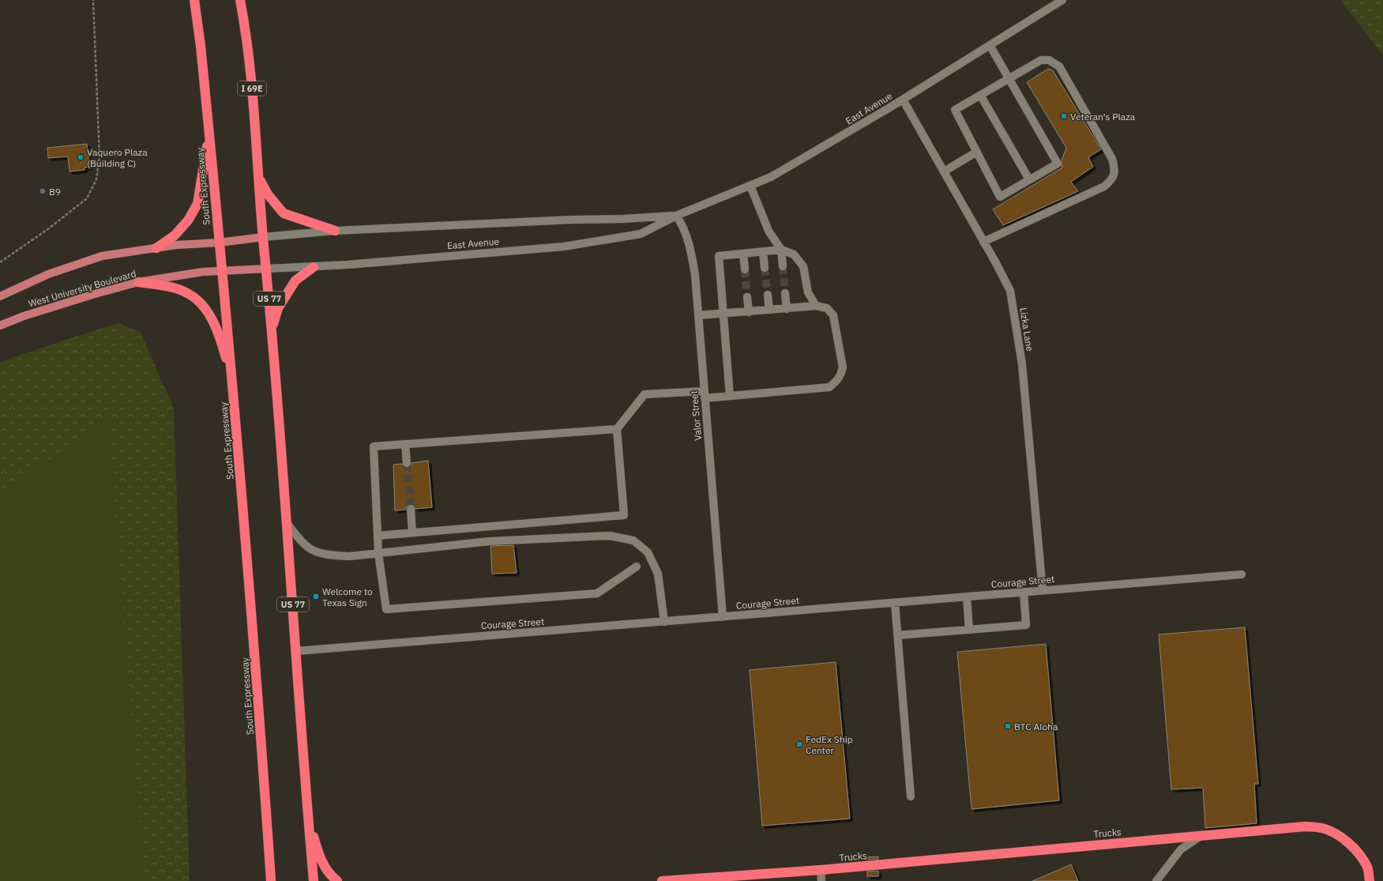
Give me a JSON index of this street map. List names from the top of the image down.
{
  "streets": {
    "highway": [
      "I 69E",
      "South Expressway",
      "US 77",
      "Trucks"
    ],
    "main road": ["West University Boulevard"],
    "street": [
      "East Avenue",
      "Lizka Lane",
      "Valor Street",
      "Courage Street"
    ]
  },
  "crossings": [
    ["I 69E", "East Avenue"],
    ["I 69E", "West University Boulevard"],
    ["I 69E", "US 77"],
    ["East Avenue", "West University Boulevard"],
    ["East Avenue", "US 77"],
    ["East Avenue", "Lizka Lane"],
    ["East Avenue", "Valor Street"],
    ["South Expressway", "West University Boulevard"],
    ["West University Boulevard", "US 77"],
    ["US 77", "Courage Street"],
    ["Lizka Lane", "Courage Street"],
    ["Valor Street", "Courage Street"]
  ],
  "places": [
    "Veteran's Plaza",
    "Vaquero Plaza (Building C)",
    "B9",
    "Welcome to Texas Sign",
    "BTC Aloha",
    "FedEx Ship Center"
  ]
}
